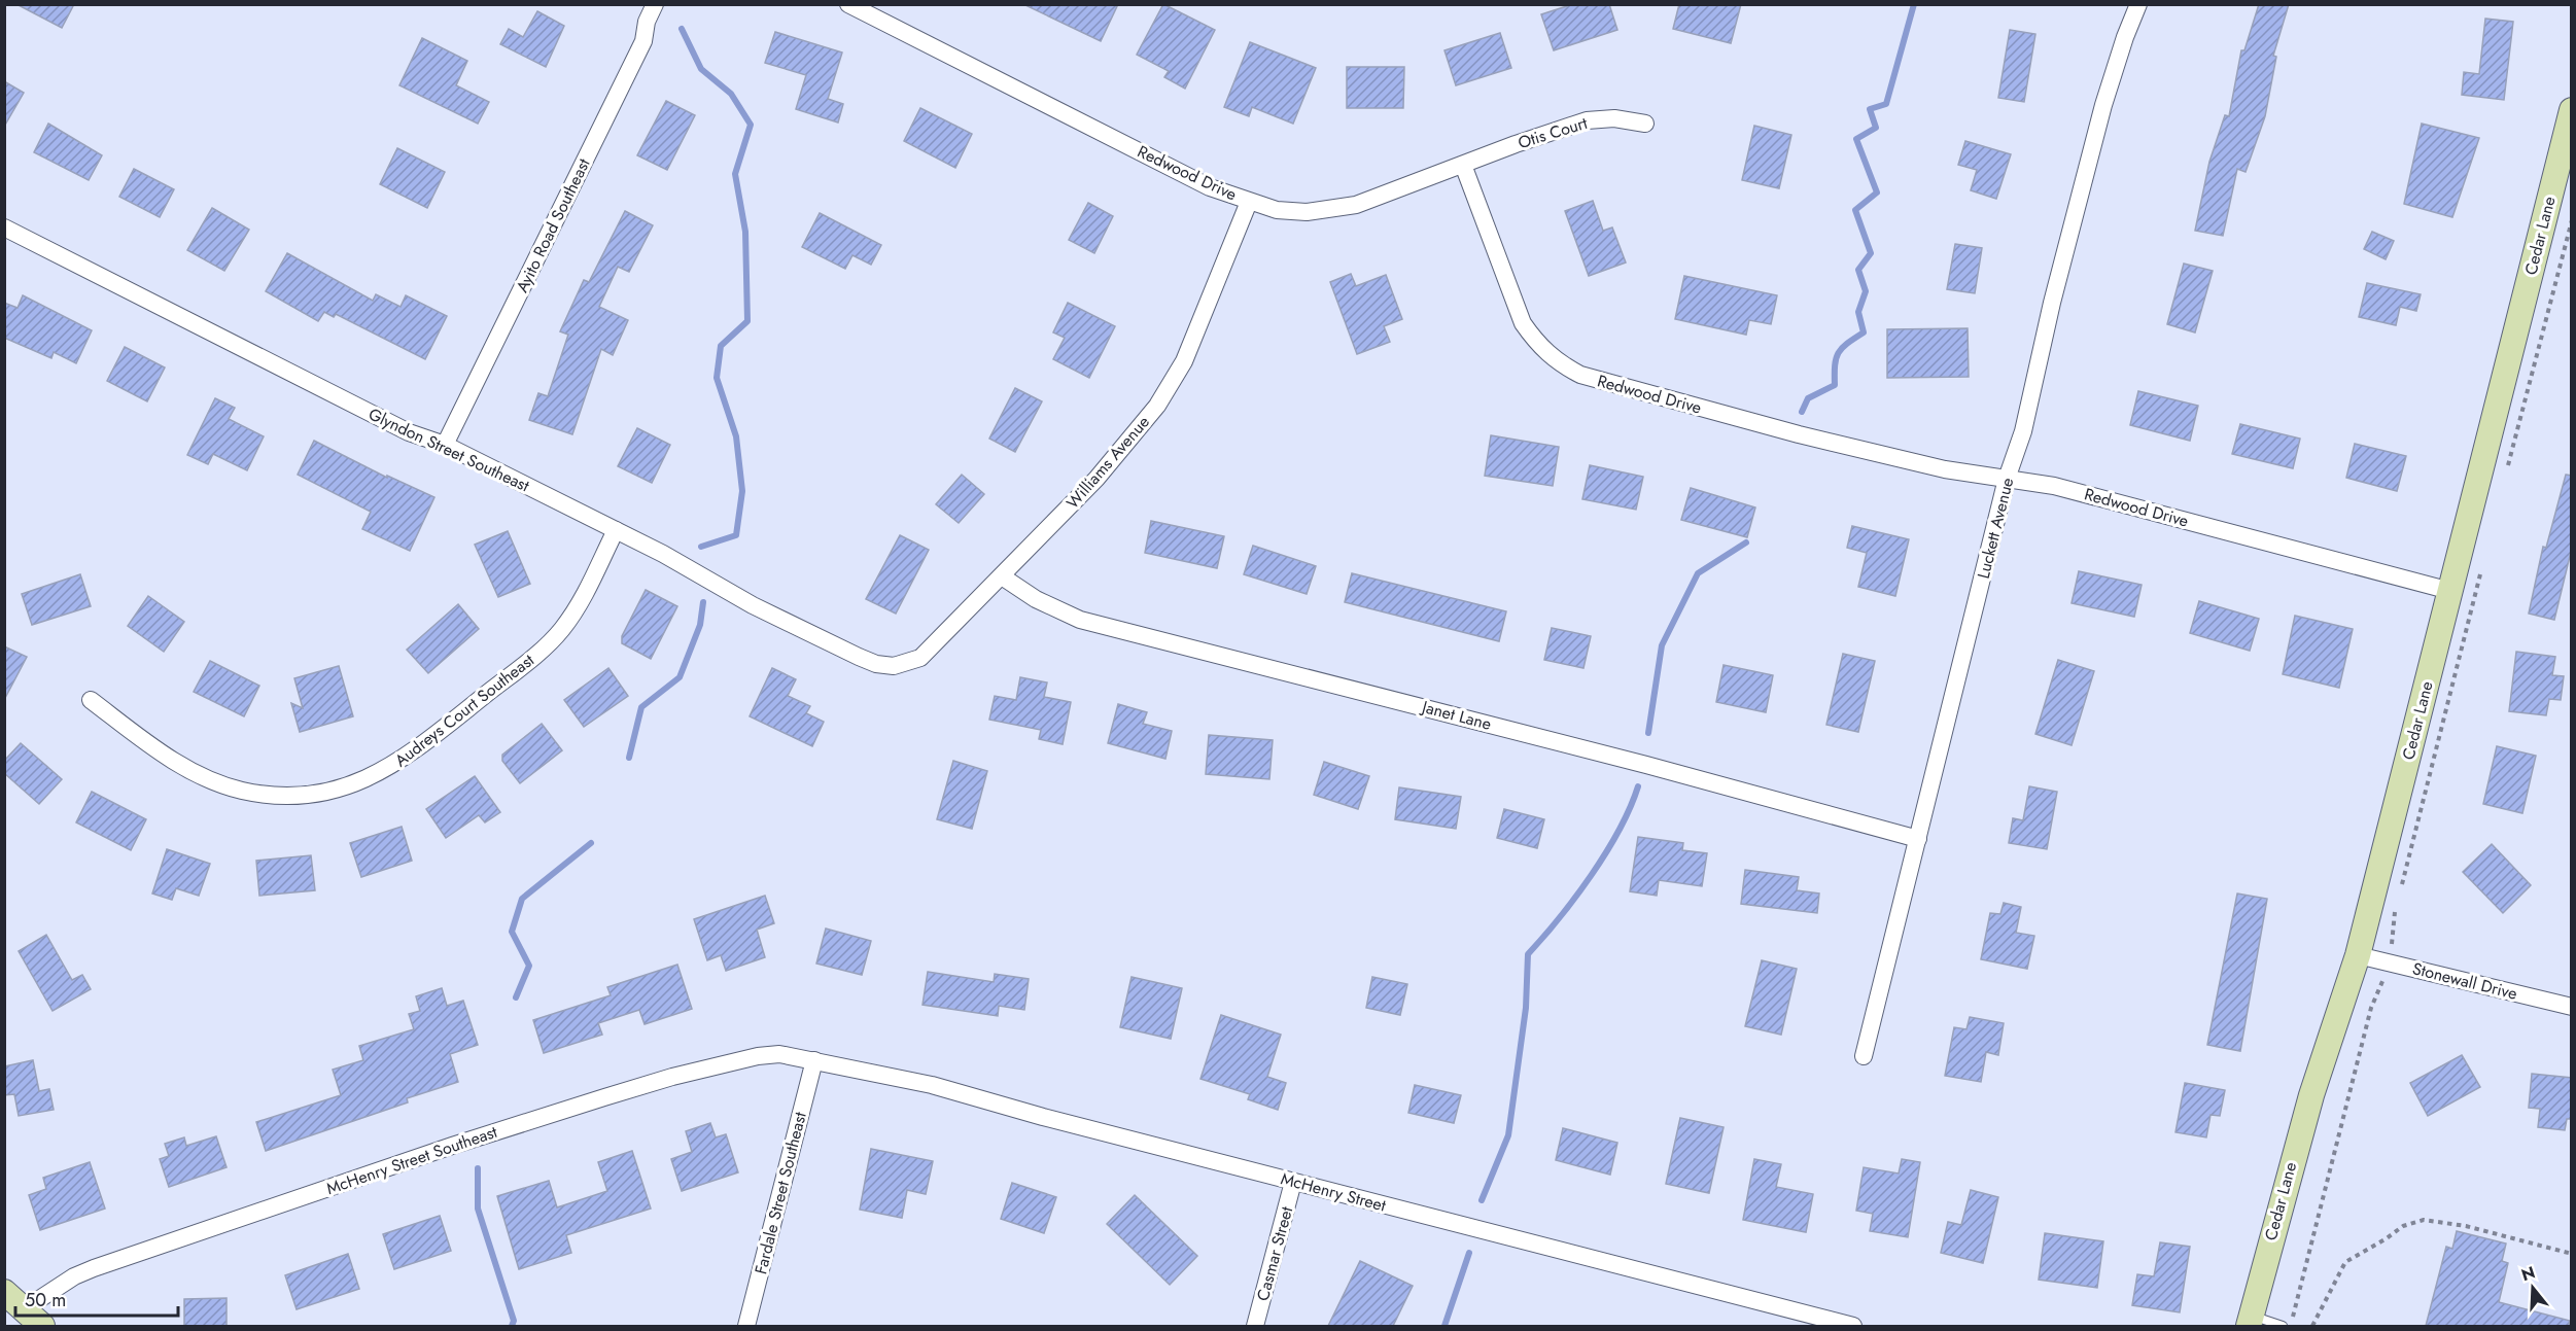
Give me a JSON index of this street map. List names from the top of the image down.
{
  "streets": {
    "main road": ["Cedar Lane"],
    "street": [
      "Otis Court",
      "Redwood Drive",
      "Ayito Road Southeast",
      "Glyndon Street Southeast",
      "Williams Avenue",
      "Luckett Avenue",
      "Audreys Court Southeast",
      "Janet Lane",
      "Stonewall Drive",
      "McHenry Street Southeast",
      "McHenry Street",
      "Fardale Street Southeast",
      "Casmar Street"
    ]
  },
  "crossings": [
    ["Otis Court", "Redwood Drive"],
    ["Redwood Drive", "Cedar Lane"],
    ["Redwood Drive", "Williams Avenue"],
    ["Redwood Drive", "Luckett Avenue"],
    ["Ayito Road Southeast", "Glyndon Street Southeast"],
    ["Cedar Lane", "Stonewall Drive"],
    ["Glyndon Street Southeast", "Williams Avenue"],
    ["Glyndon Street Southeast", "Audreys Court Southeast"],
    ["Williams Avenue", "Janet Lane"],
    ["Luckett Avenue", "Janet Lane"],
    ["McHenry Street Southeast", "McHenry Street"],
    ["McHenry Street Southeast", "Fardale Street Southeast"],
    ["McHenry Street", "Fardale Street Southeast"],
    ["McHenry Street", "Casmar Street"]
  ],
  "scale_bar": "50 m",
  "north": "top"
}
